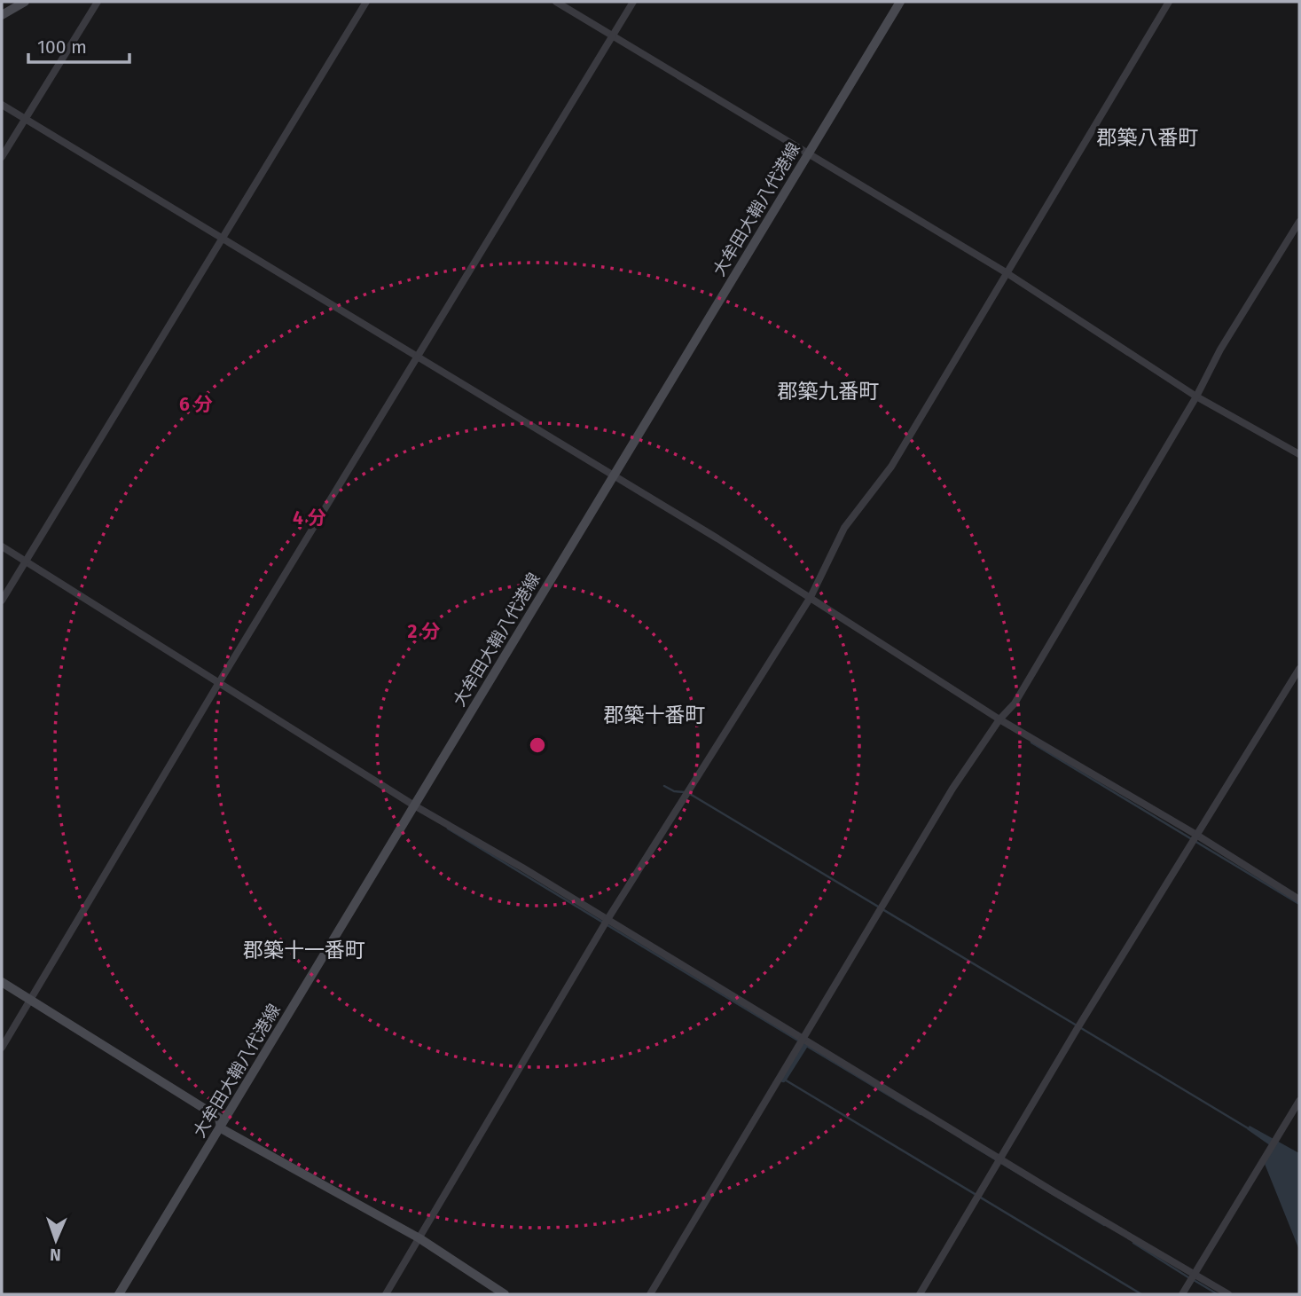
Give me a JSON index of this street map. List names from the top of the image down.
{
  "streets": {
    "main road": ["大牟田大鞘八代港線"]
  },
  "districts": [
    "郡築八番町",
    "郡築九番町",
    "郡築十番町",
    "郡築十一番町"
  ],
  "scale_bar": "100 m",
  "north": "bottom",
  "rings": ["6 分", "4 分", "2 分"]
}
